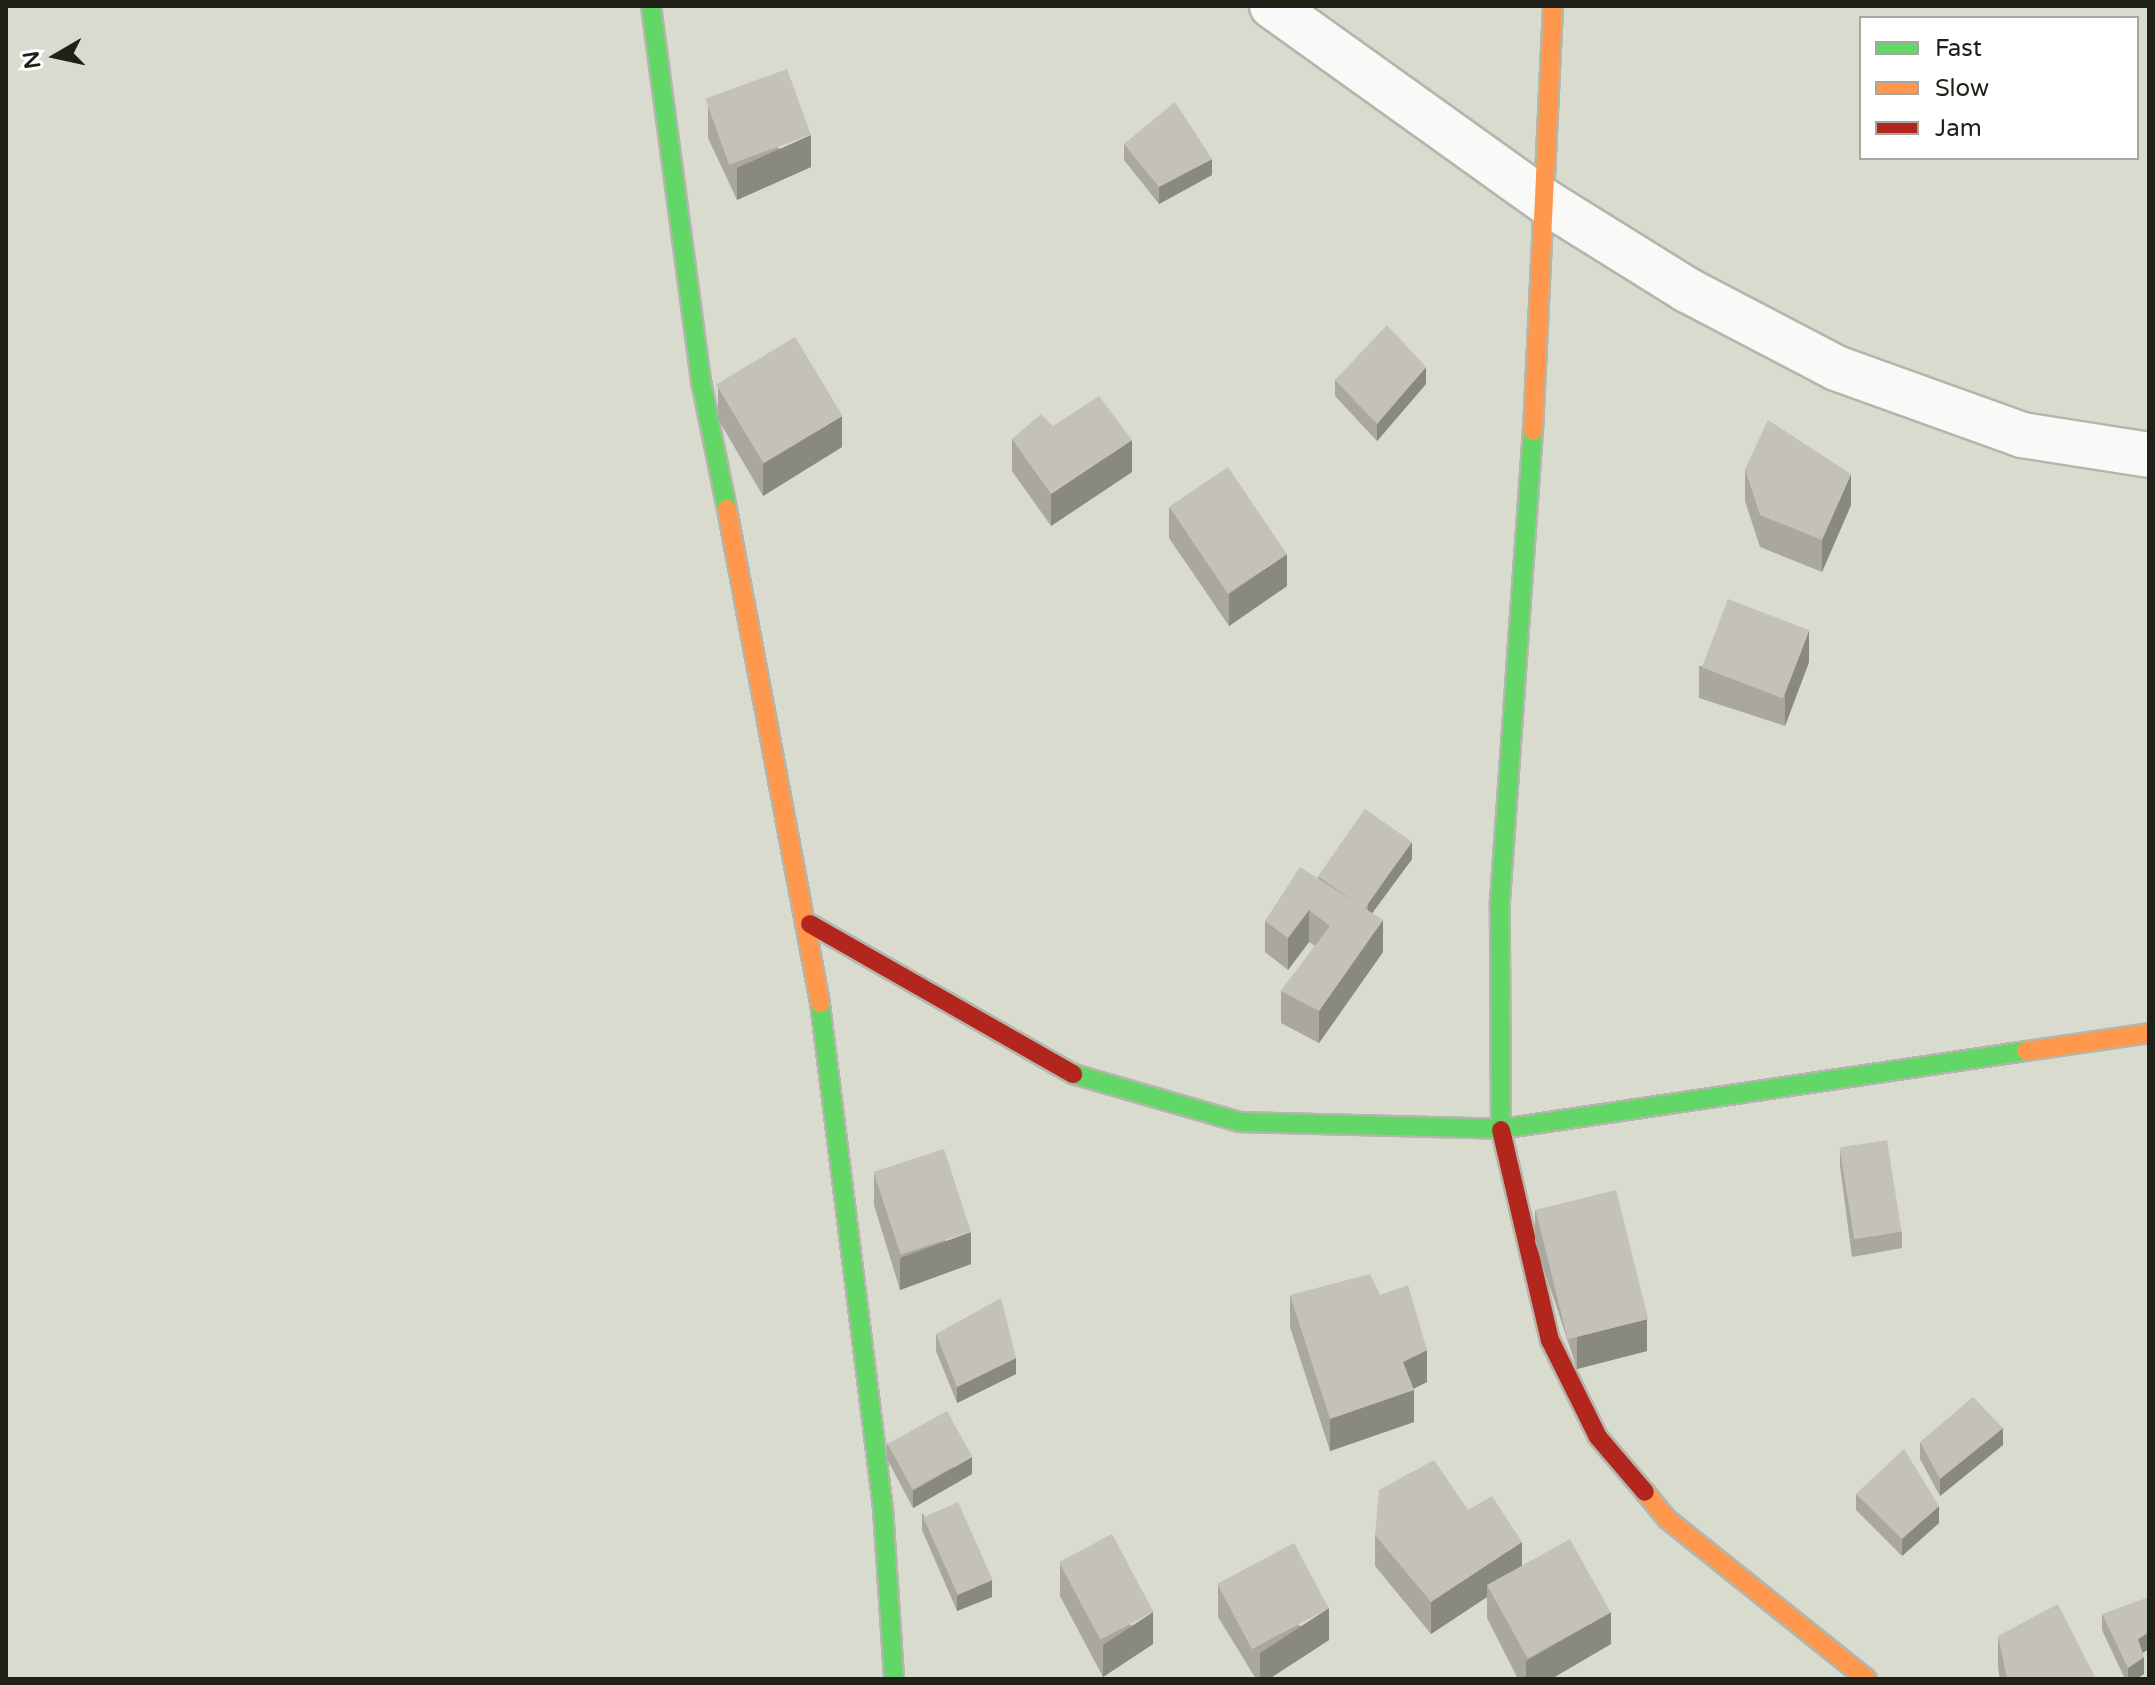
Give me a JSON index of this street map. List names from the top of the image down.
{
  "legend": ["Fast", "Slow", "Jam"],
  "north": "left"
}
